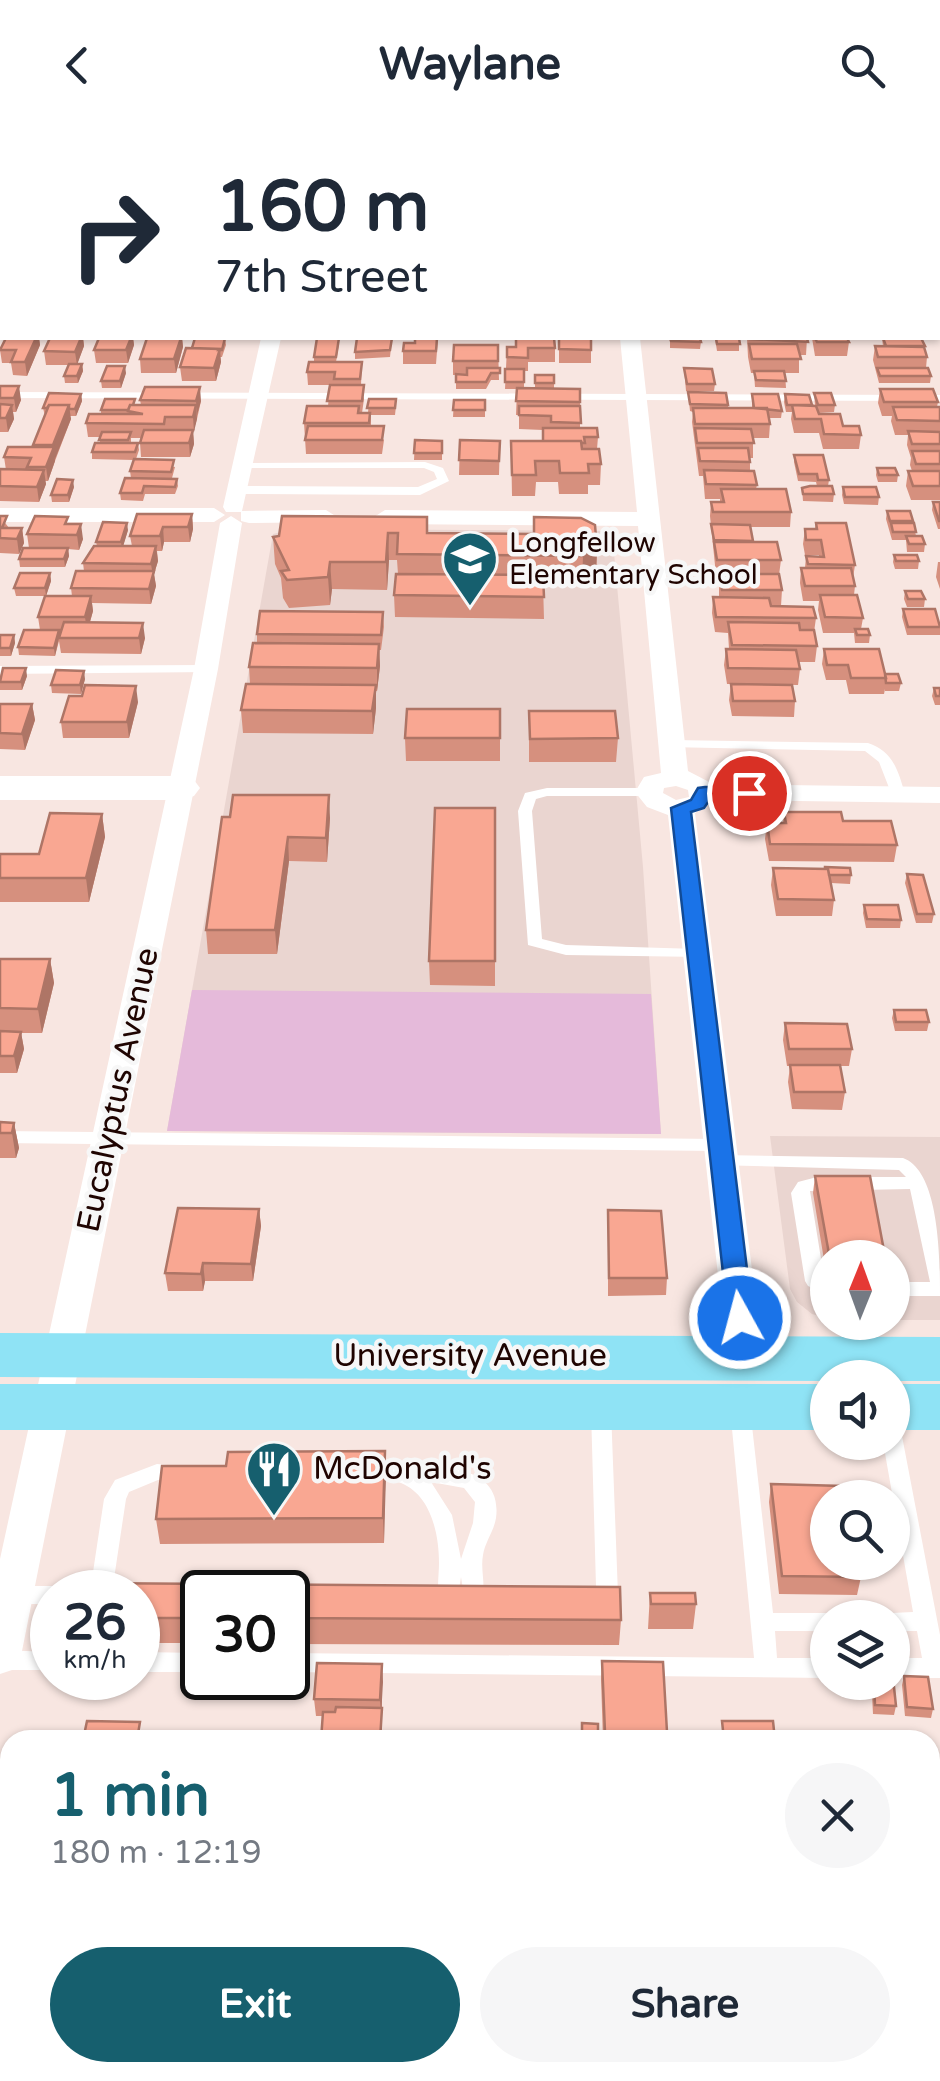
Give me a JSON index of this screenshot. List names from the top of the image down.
{
  "streets": {
    "main road": ["University Avenue"],
    "street": ["Eucalyptus Avenue"]
  },
  "crossings": [
    ["Eucalyptus Avenue", "University Avenue"]
  ],
  "places": {
    "school or university": ["Longfellow Elementary School"],
    "restaurant": ["McDonald's"]
  },
  "north": "top",
  "page": {
    "header": "Waylane",
    "turn": ["160 m", "7th Street"],
    "speed": "26 km/h",
    "limit": "30",
    "heading": ["1 min", "180 m · 12:19"],
    "buttons": ["Exit", "Share"]
  }
}
